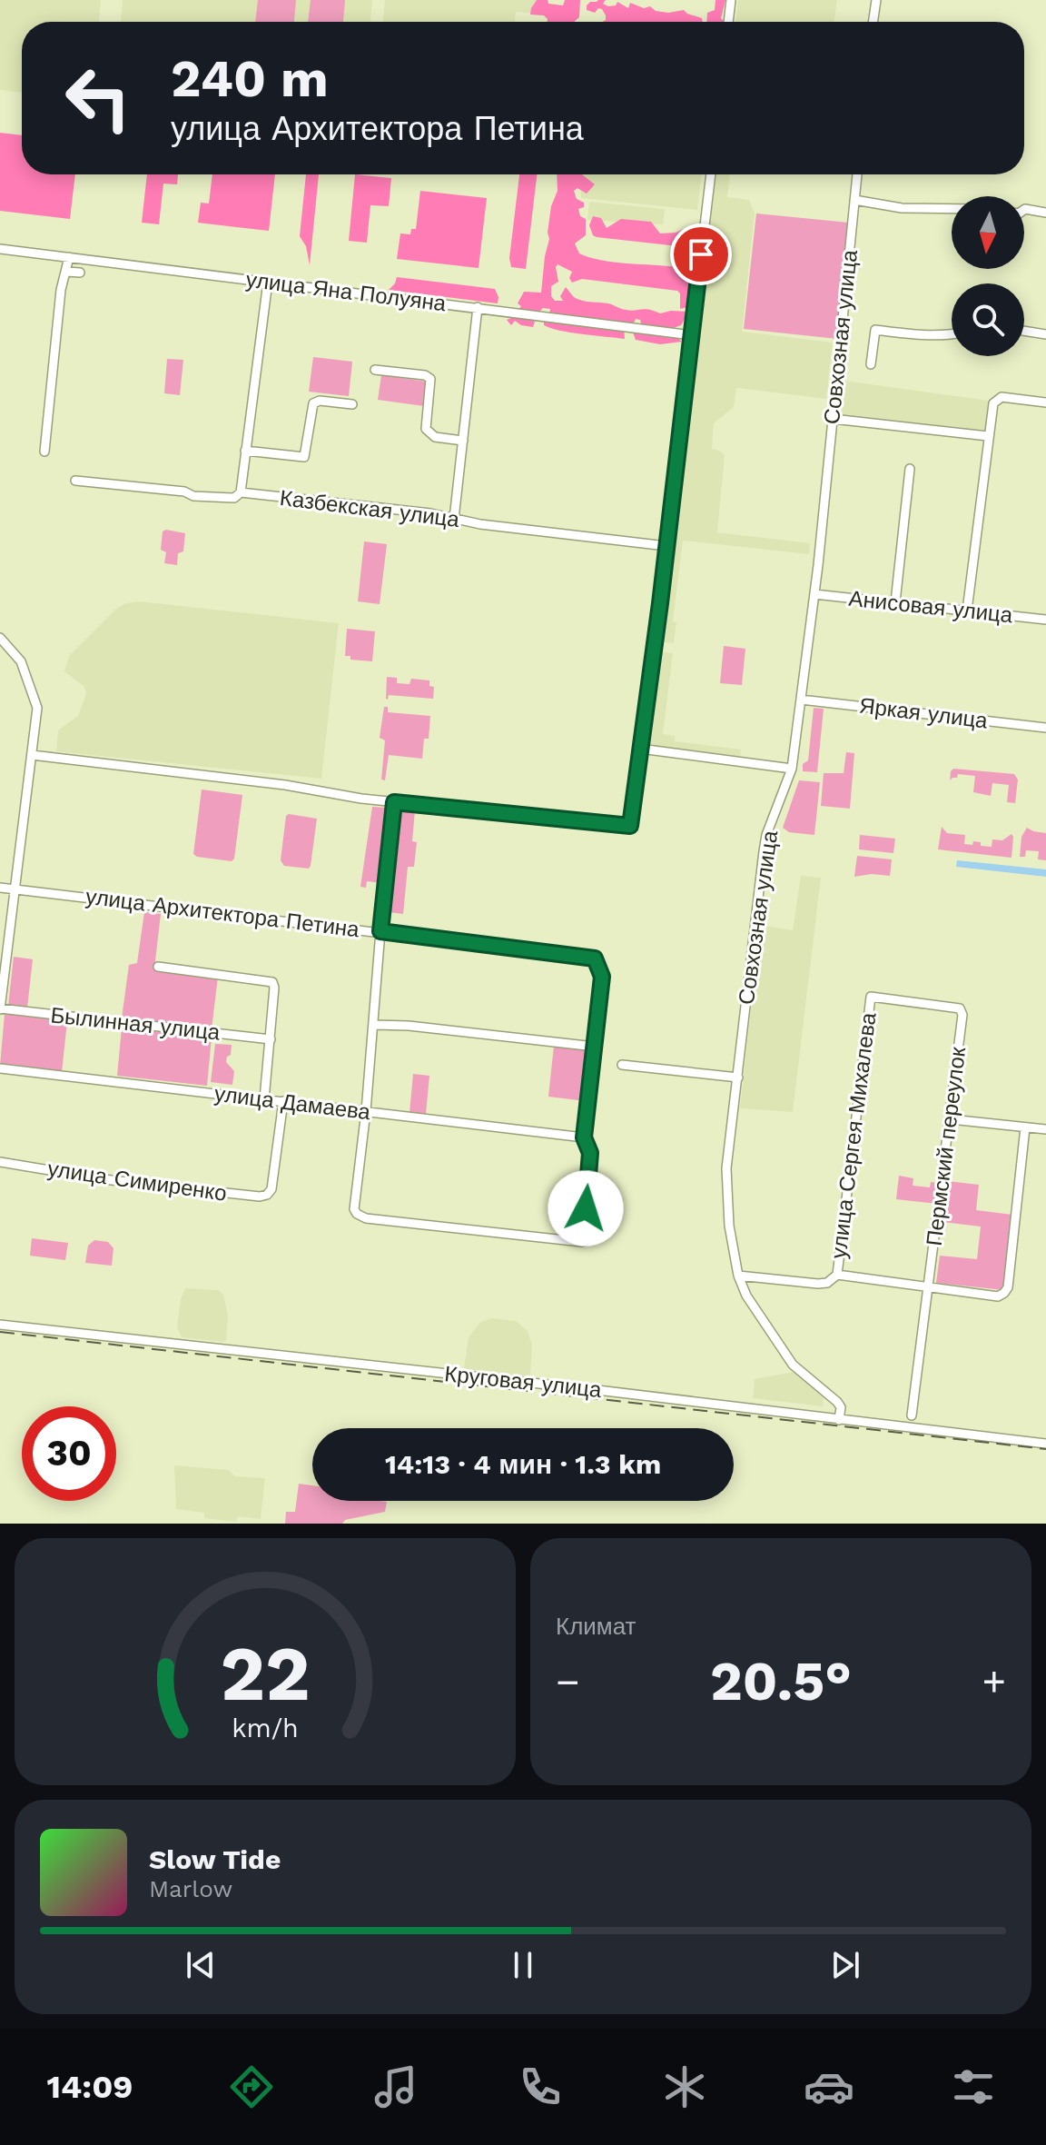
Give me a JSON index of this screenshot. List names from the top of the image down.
{
  "streets": {
    "street": [
      "улица Яна Полуяна",
      "Совхозная улица",
      "Казбекская улица",
      "Анисовая улица",
      "Яркая улица",
      "улица Архитектора Петина",
      "Былинная улица",
      "улица Дамаева",
      "улица Сергея Михалева",
      "Пермский переулок",
      "улица Симиренко",
      "Круговая улица"
    ]
  },
  "crossings": [
    ["Совхозная улица", "Анисовая улица"],
    ["Совхозная улица", "Яркая улица"],
    ["Совхозная улица", "Круговая улица"],
    ["улица Дамаева", "улица Симиренко"],
    ["улица Сергея Михалева", "Пермский переулок"]
  ],
  "north": "bottom",
  "page": {
    "turn": ["240 m", "улица Архитектора Петина"],
    "limit": "30",
    "trip": "14:13 · 4 мин · 1.3 km",
    "tile": "Климат",
    "heat": ["−", "20.5°", "+"],
    "song": ["Slow Tide", "Marlow"],
    "tabs": "14:09",
    "gauge": ["22", "km/h"]
  }
}
